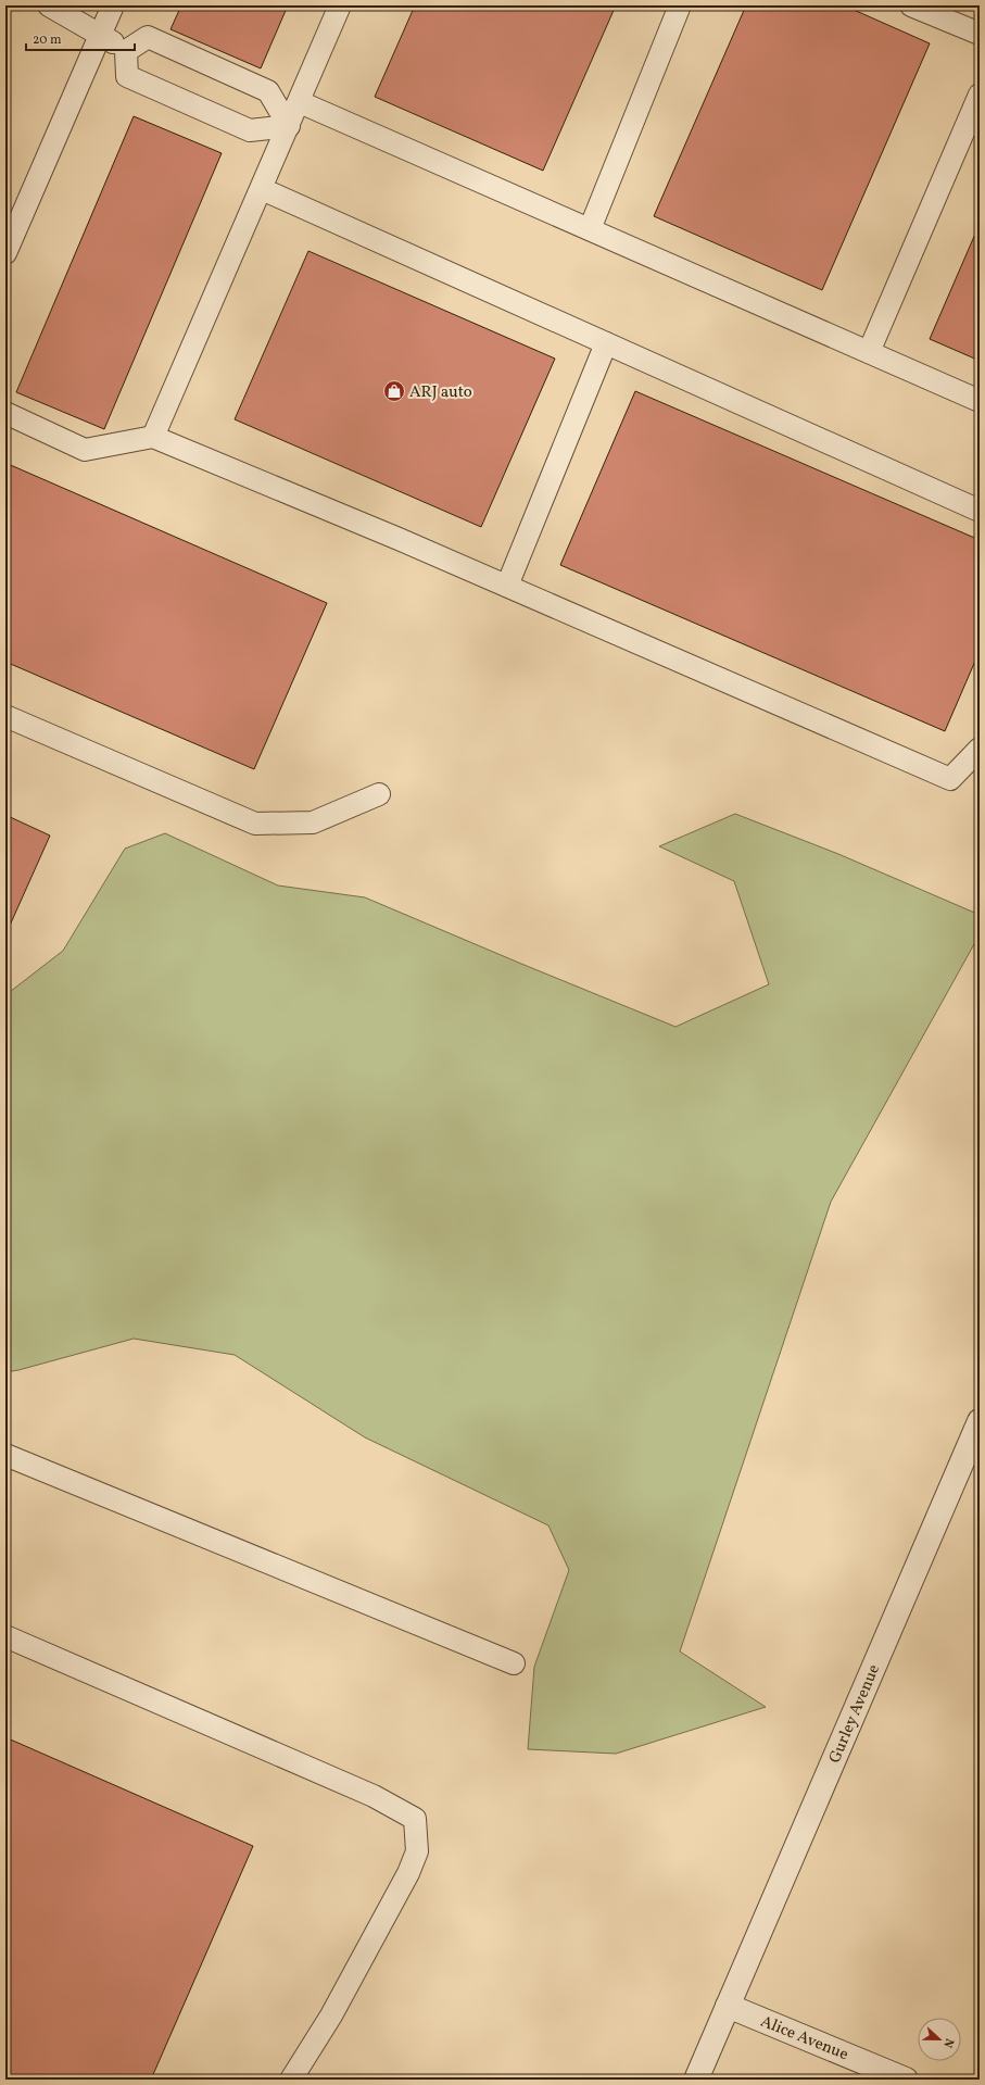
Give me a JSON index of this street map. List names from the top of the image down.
{
  "streets": {
    "street": ["Gurley Avenue", "Alice Avenue"]
  },
  "crossings": [
    ["Gurley Avenue", "Alice Avenue"]
  ],
  "places": {
    "shop": ["ARJ auto"]
  },
  "scale_bar": "20 m",
  "north": "right"
}
